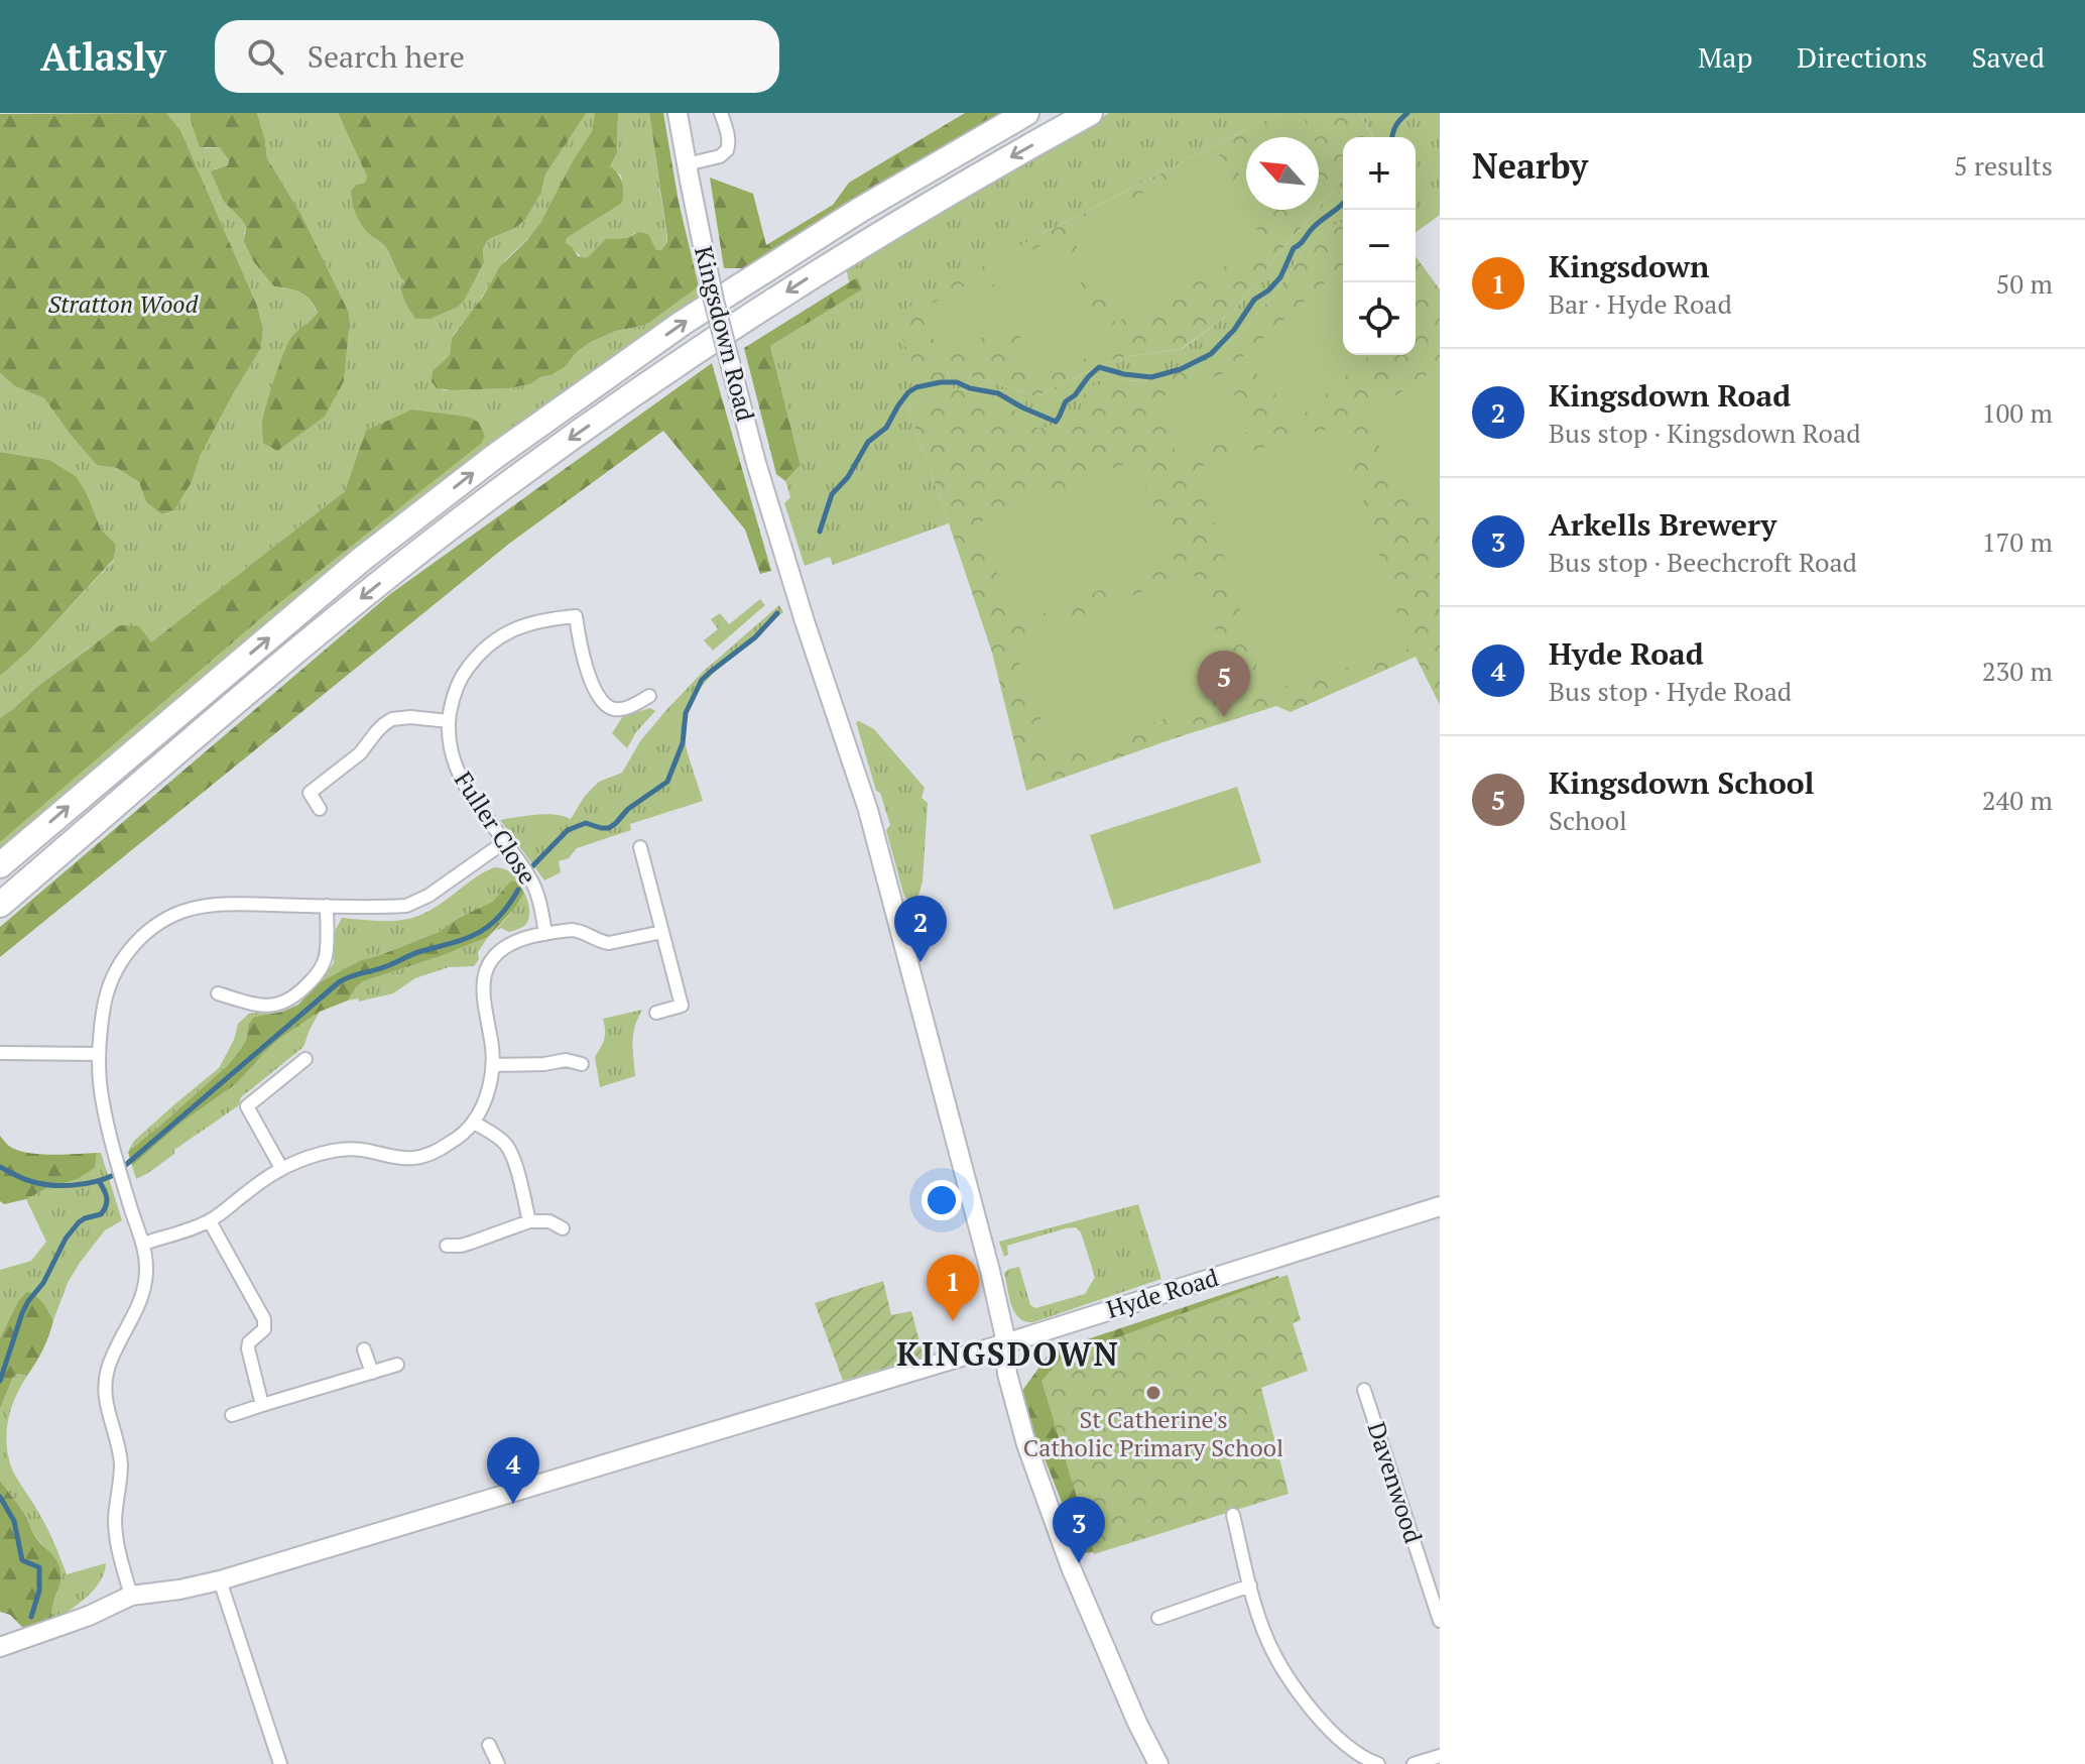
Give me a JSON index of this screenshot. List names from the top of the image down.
{
  "streets": {
    "main road": ["Kingsdown Road", "Hyde Road"],
    "street": ["Fuller Close", "Davenwood"]
  },
  "crossings": [
    ["Kingsdown Road", "Hyde Road"]
  ],
  "districts": ["KINGSDOWN"],
  "parks": ["Stratton Wood"],
  "places": ["St Catherine's Catholic Primary School"],
  "north": "top left",
  "page": {
    "header": "Atlasly",
    "search": "Search here",
    "nav": ["Map", "Directions", "Saved"],
    "heading": ["Nearby", "5 results"],
    "map_buttons": ["+", "−"],
    "list": [
      {
        "mark": "1",
        "name": "Kingsdown",
        "note": "Bar · Hyde Road",
        "value": "50 m"
      },
      {
        "mark": "2",
        "name": "Kingsdown Road",
        "note": "Bus stop · Kingsdown Road",
        "value": "100 m"
      },
      {
        "mark": "3",
        "name": "Arkells Brewery",
        "note": "Bus stop · Beechcroft Road",
        "value": "170 m"
      },
      {
        "mark": "4",
        "name": "Hyde Road",
        "note": "Bus stop · Hyde Road",
        "value": "230 m"
      },
      {
        "mark": "5",
        "name": "Kingsdown School",
        "note": "School",
        "value": "240 m"
      }
    ],
    "pins": [
      "5",
      "2",
      "1",
      "4",
      "3"
    ]
  }
}
